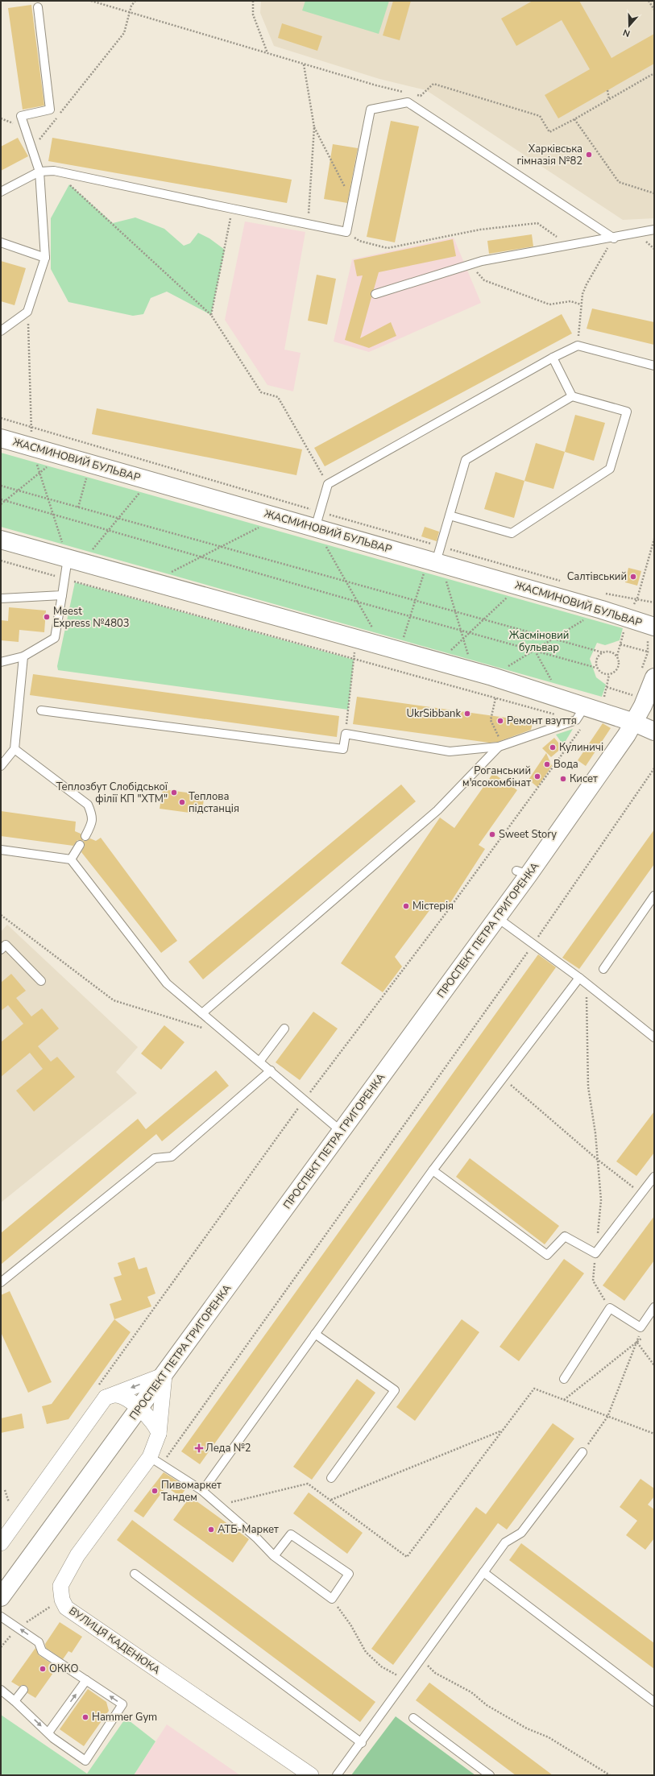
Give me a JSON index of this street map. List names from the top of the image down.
{
  "streets": {
    "street": ["ЖАСМИНОВИЙ БУЛЬВАР", "ПРОСПЕКТ ПЕТРА ГРИГОРЕНКА", "ВУЛИЦЯ КАДЕНЮКА"]
  },
  "crossings": [
    ["ПРОСПЕКТ ПЕТРА ГРИГОРЕНКА", "ВУЛИЦЯ КАДЕНЮКА"]
  ],
  "parks": ["Жасміновий бульвар"],
  "places": {
    "other": [
      "Харківська гімназія №82",
      "Салтівський",
      "Meest Express №4803",
      "UkrSibbank",
      "Ремонт взуття",
      "Кулиничі",
      "Вода",
      "Роганський м'ясокомбінат",
      "Кисет",
      "Теплозбут Слобідської філії КП \"ХТМ\"",
      "Теплова підстанція",
      "Sweet Story",
      "Містерія",
      "Пивомаркет Тандем",
      "АТБ-Маркет",
      "ОККО",
      "Hammer Gym"
    ],
    "health": ["Леда №2"]
  },
  "north": "bottom"
}
